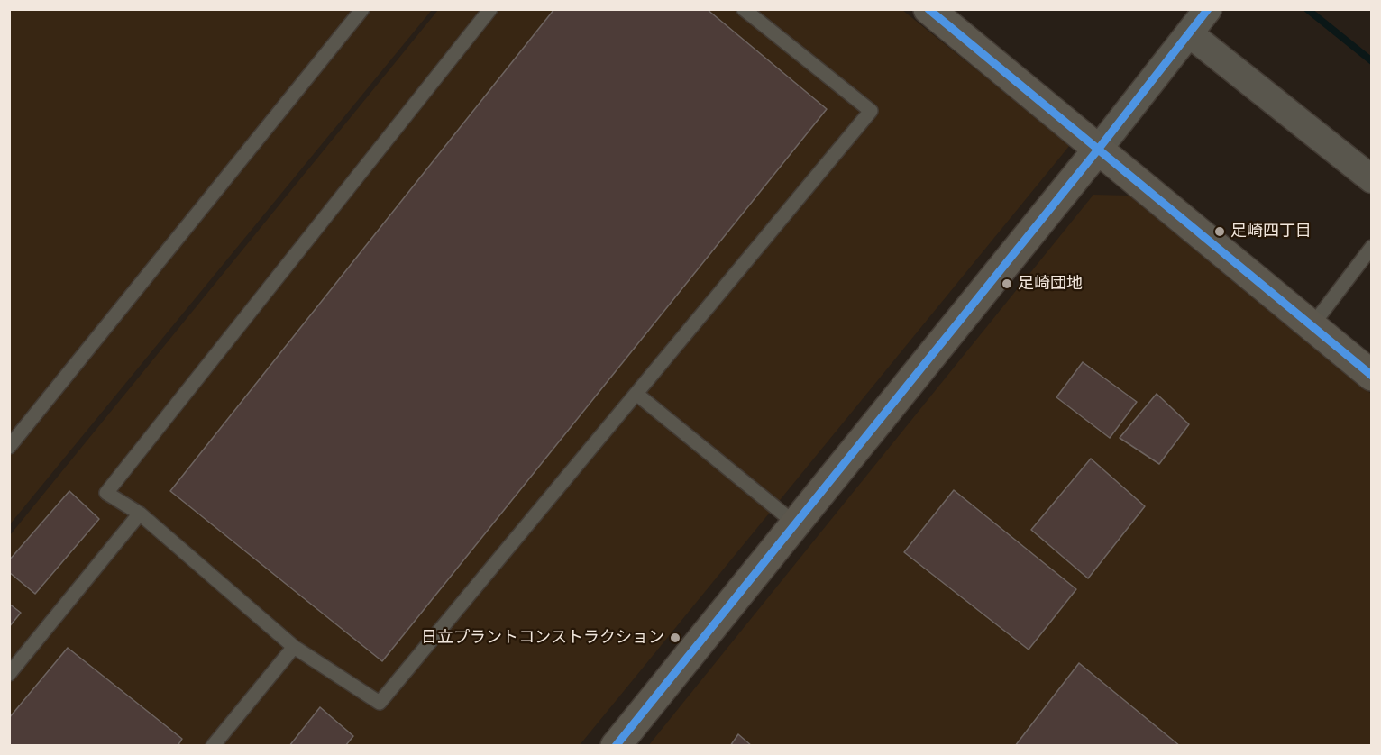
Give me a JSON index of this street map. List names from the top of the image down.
{
  "places": ["足崎四丁目", "足崎団地", "日立プラントコンストラクション"]
}
